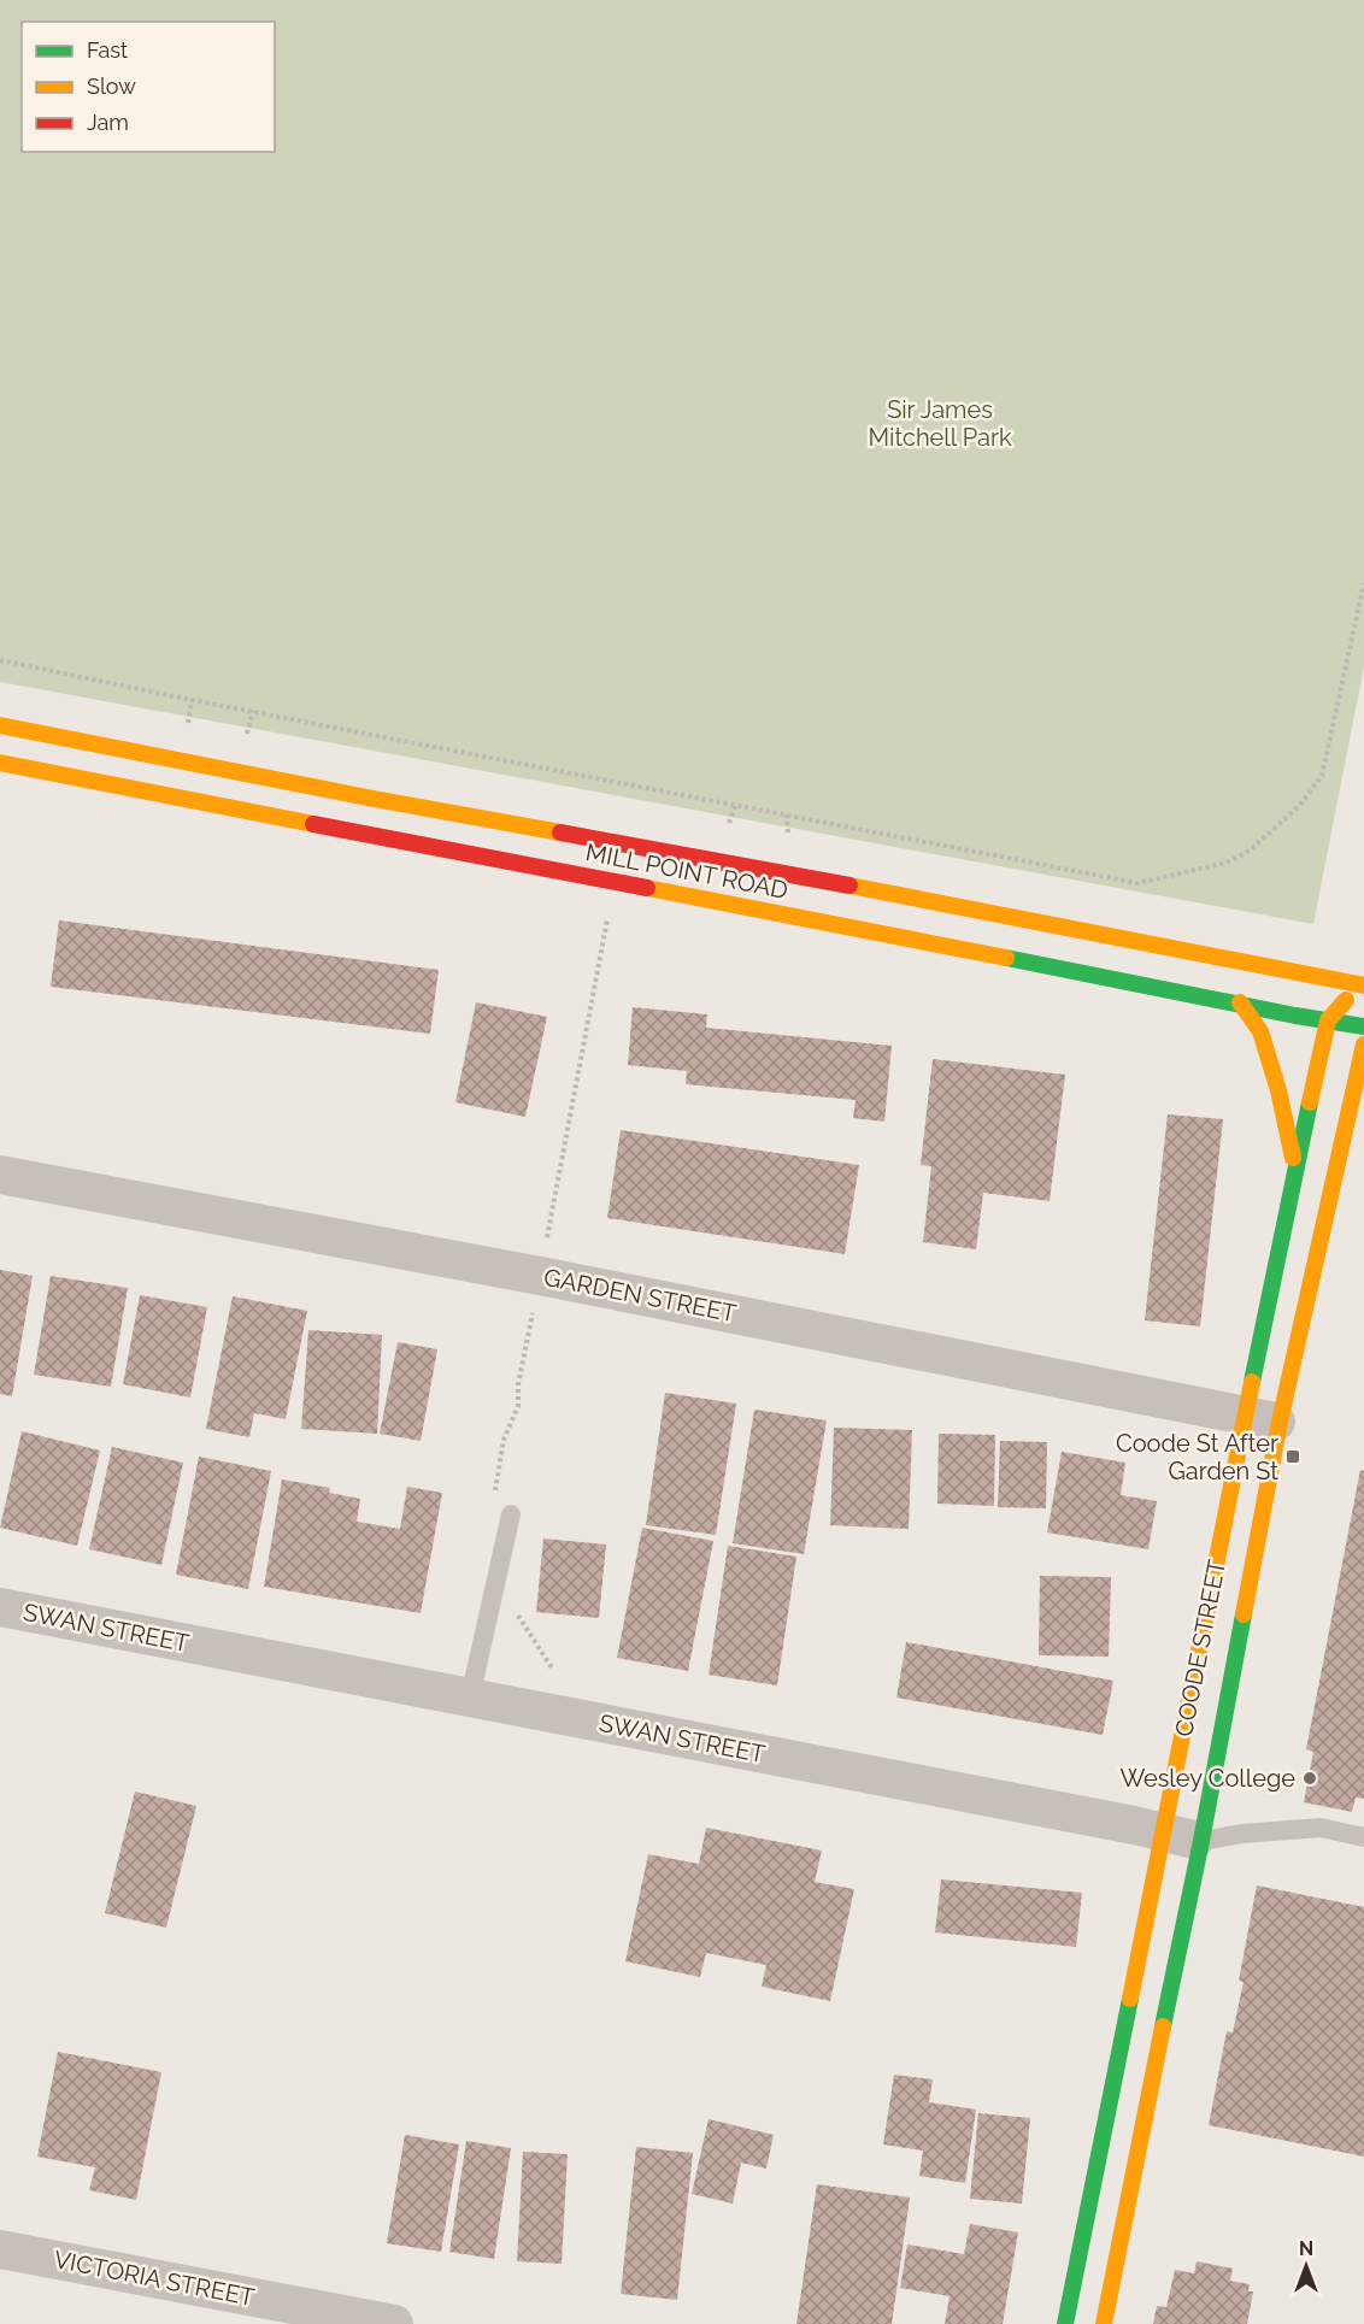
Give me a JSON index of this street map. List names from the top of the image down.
{
  "streets": {
    "main road": ["MILL POINT ROAD", "COODE STREET"],
    "street": ["GARDEN STREET", "SWAN STREET", "VICTORIA STREET"]
  },
  "crossings": [
    ["MILL POINT ROAD", "COODE STREET"],
    ["GARDEN STREET", "COODE STREET"],
    ["SWAN STREET", "COODE STREET"]
  ],
  "parks": ["Sir James Mitchell Park"],
  "places": {
    "transit": ["Coode St After Garden St"],
    "other": ["Wesley College"]
  },
  "legend": ["Fast", "Slow", "Jam"],
  "north": "top"
}
